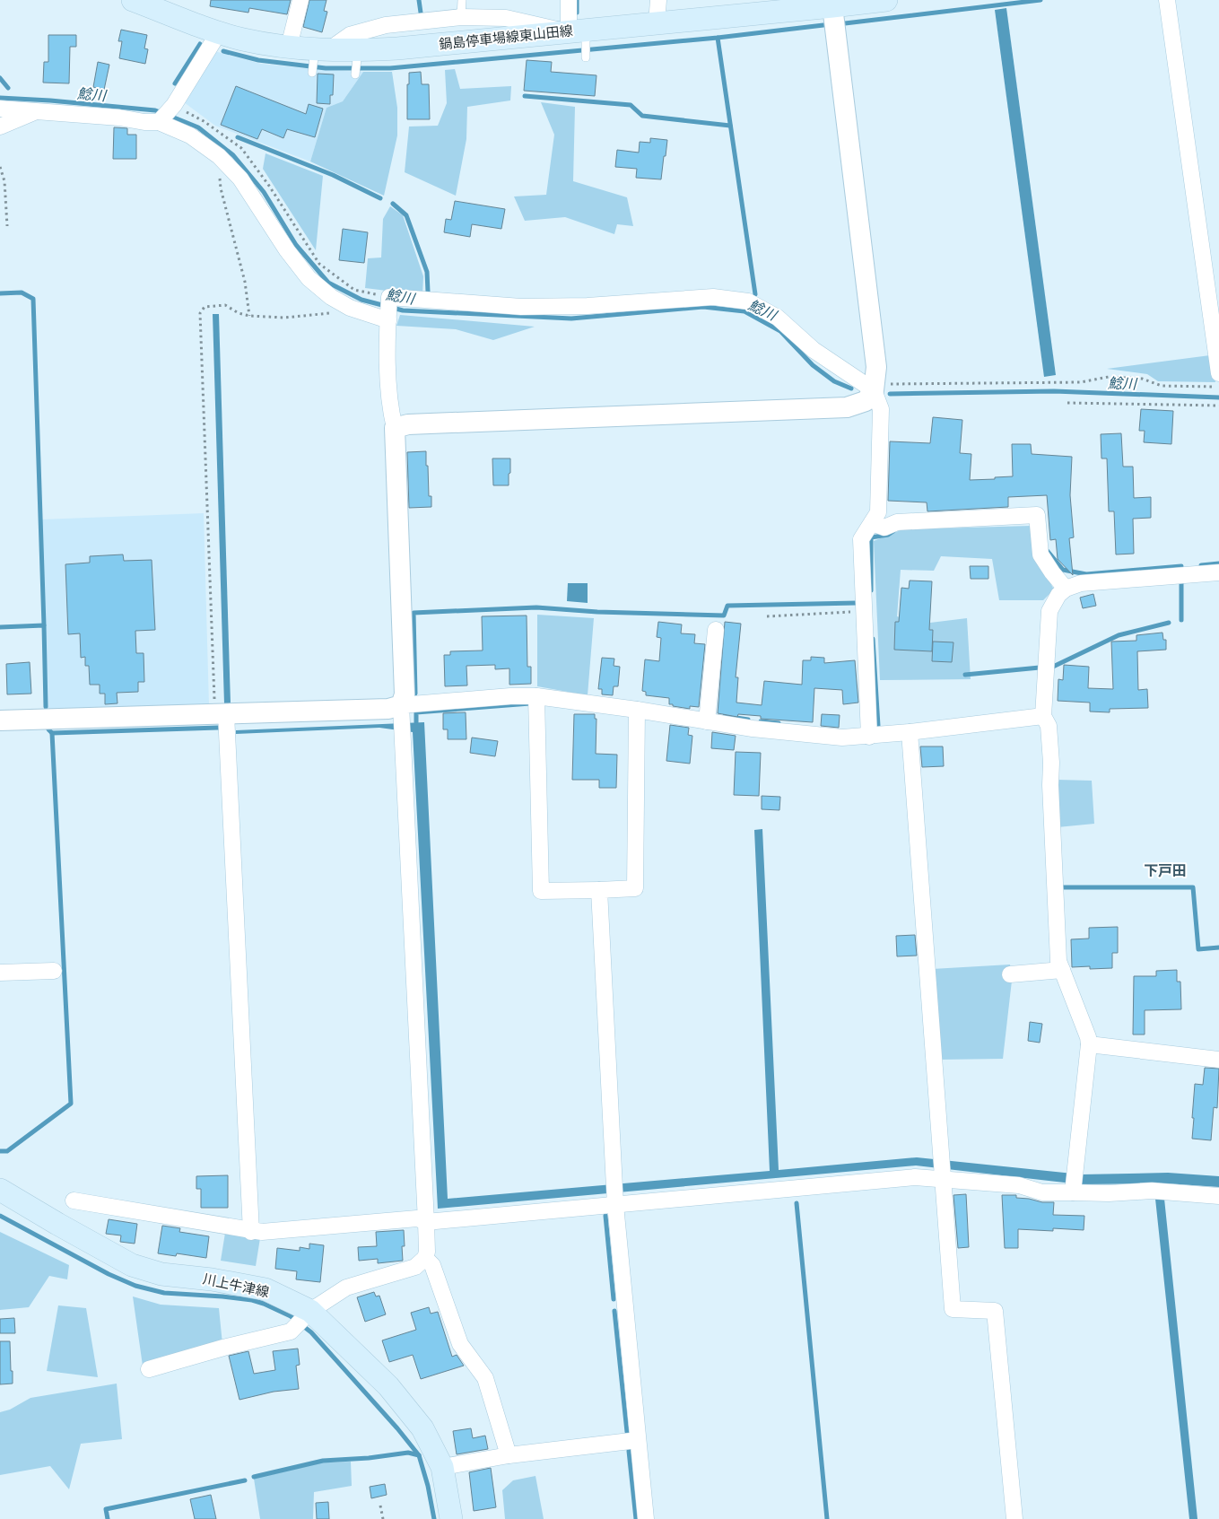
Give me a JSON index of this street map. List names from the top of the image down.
{
  "streets": {
    "main road": ["鍋島停車場線東山田線", "川上牛津線"]
  },
  "districts": ["下戸田"],
  "water": ["鯰川"]
}
